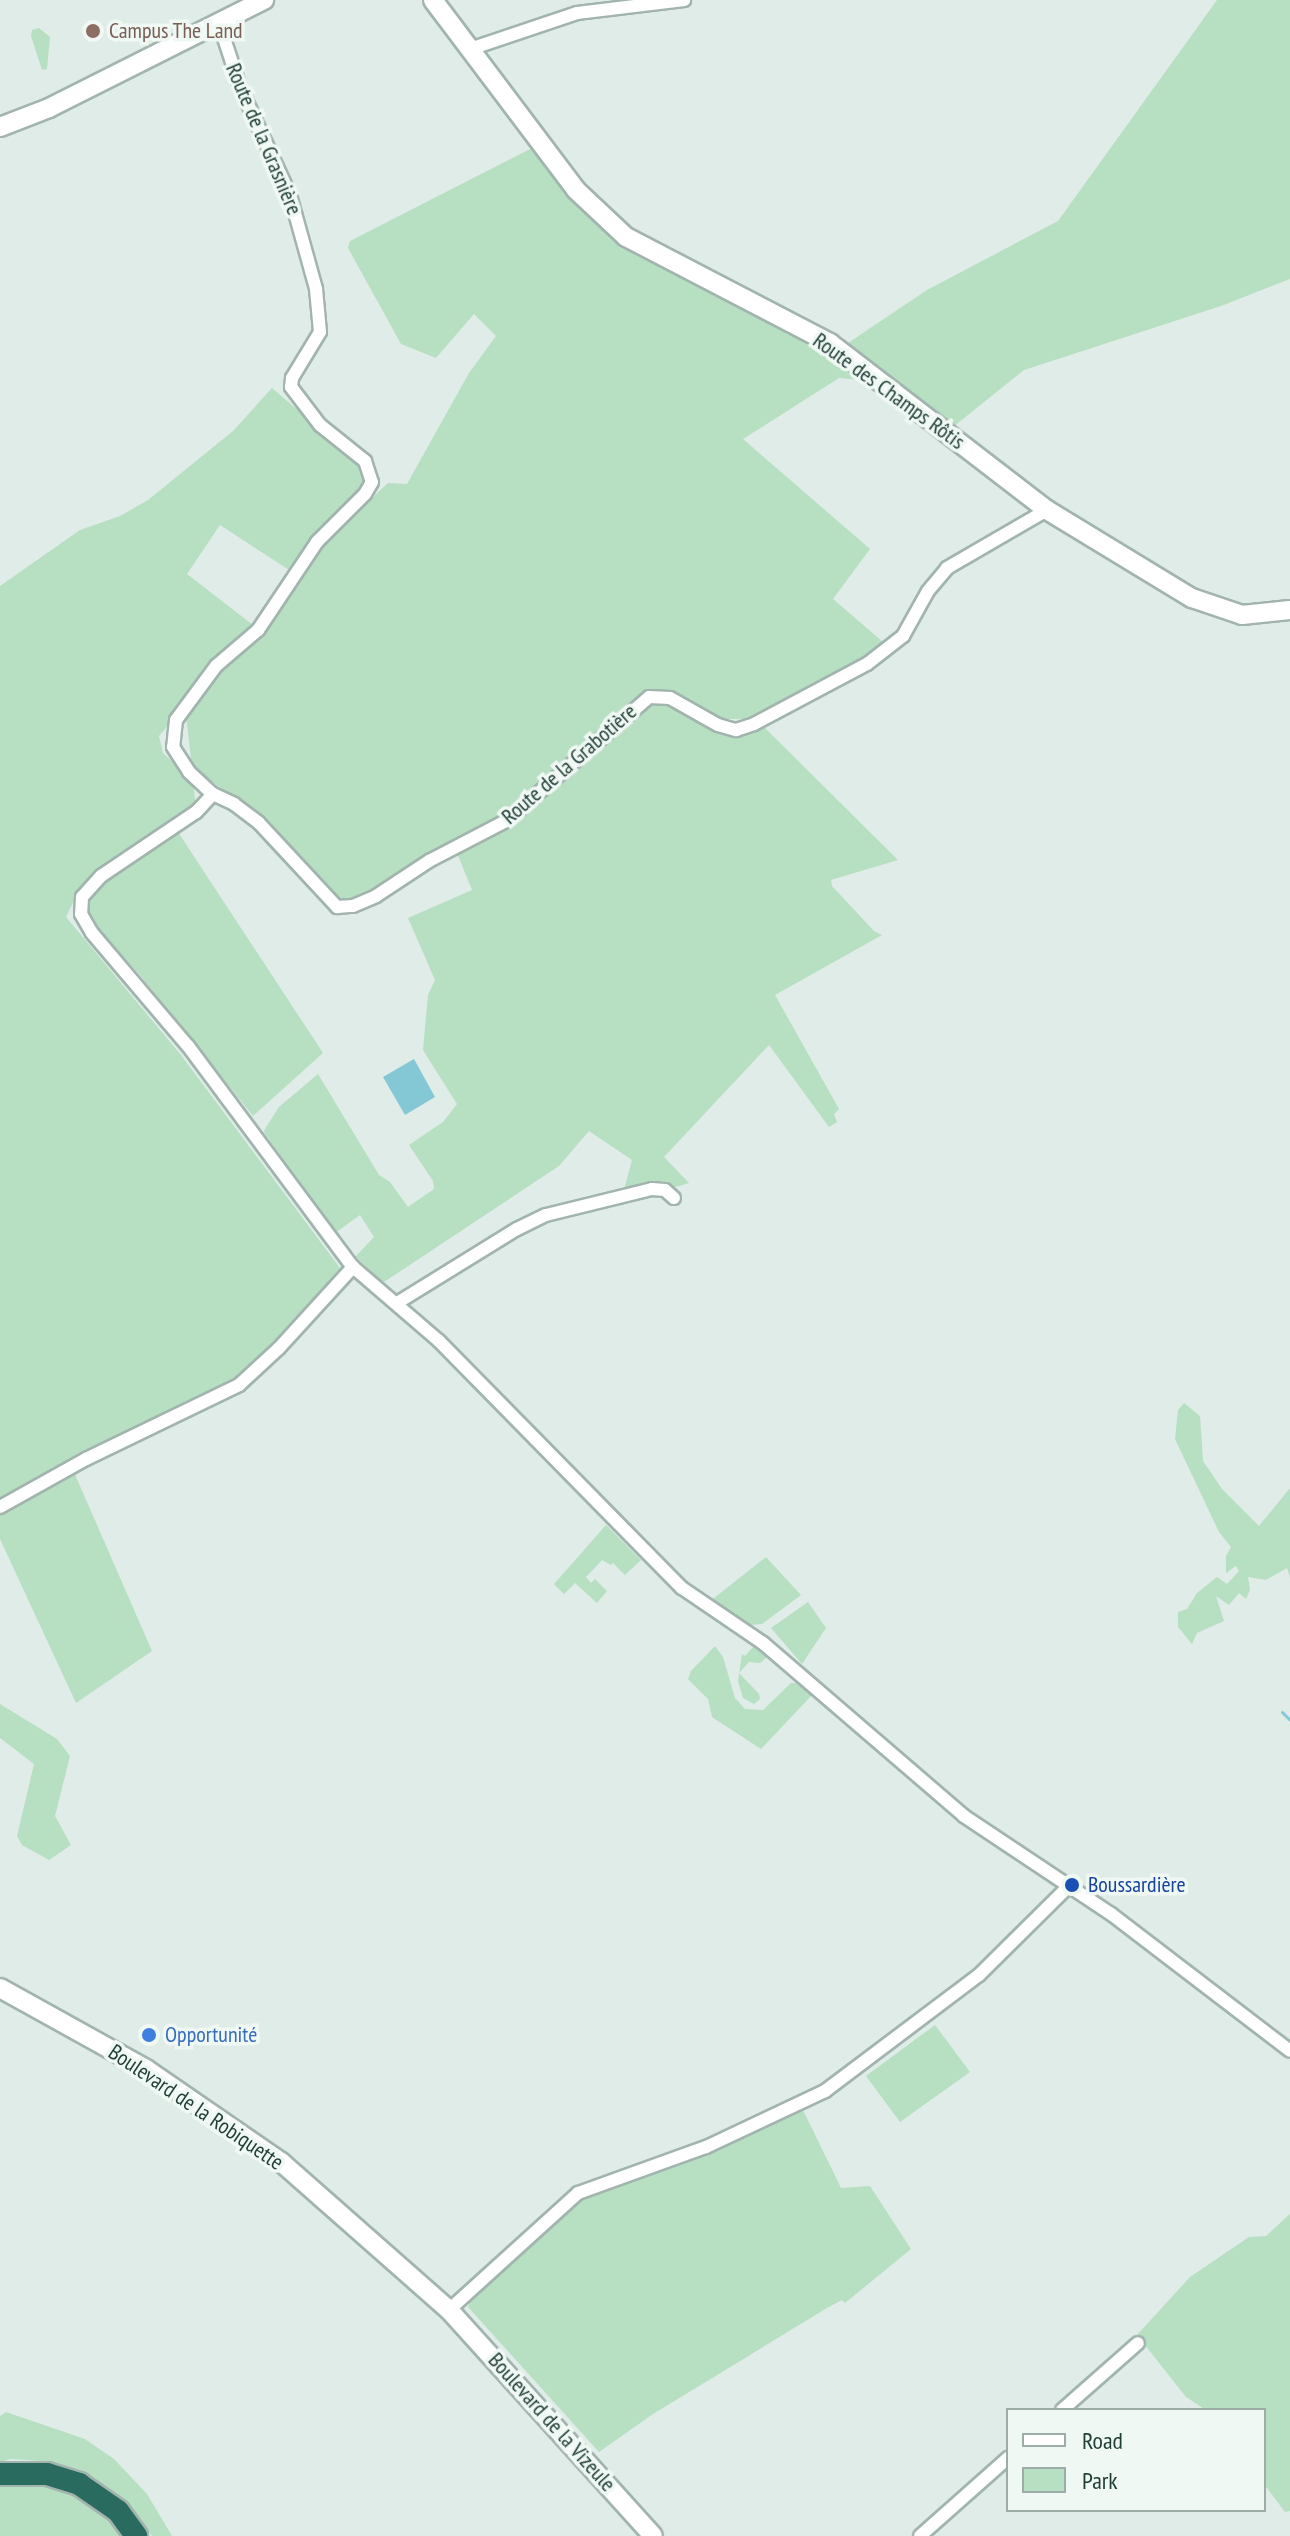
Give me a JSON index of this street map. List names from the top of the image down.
{
  "streets": {
    "street": [
      "Route de la Grasnière",
      "Route des Champs Rôtis",
      "Route de la Grabotière",
      "Boulevard de la Robiquette",
      "Boulevard de la Vizeule"
    ]
  },
  "crossings": [
    ["Route de la Grasnière", "Route de la Grabotière"],
    ["Route des Champs Rôtis", "Route de la Grabotière"],
    ["Boulevard de la Robiquette", "Boulevard de la Vizeule"]
  ],
  "places": ["Campus The Land", "Boussardière", "Opportunité"],
  "legend": ["Road", "Park"]
}
